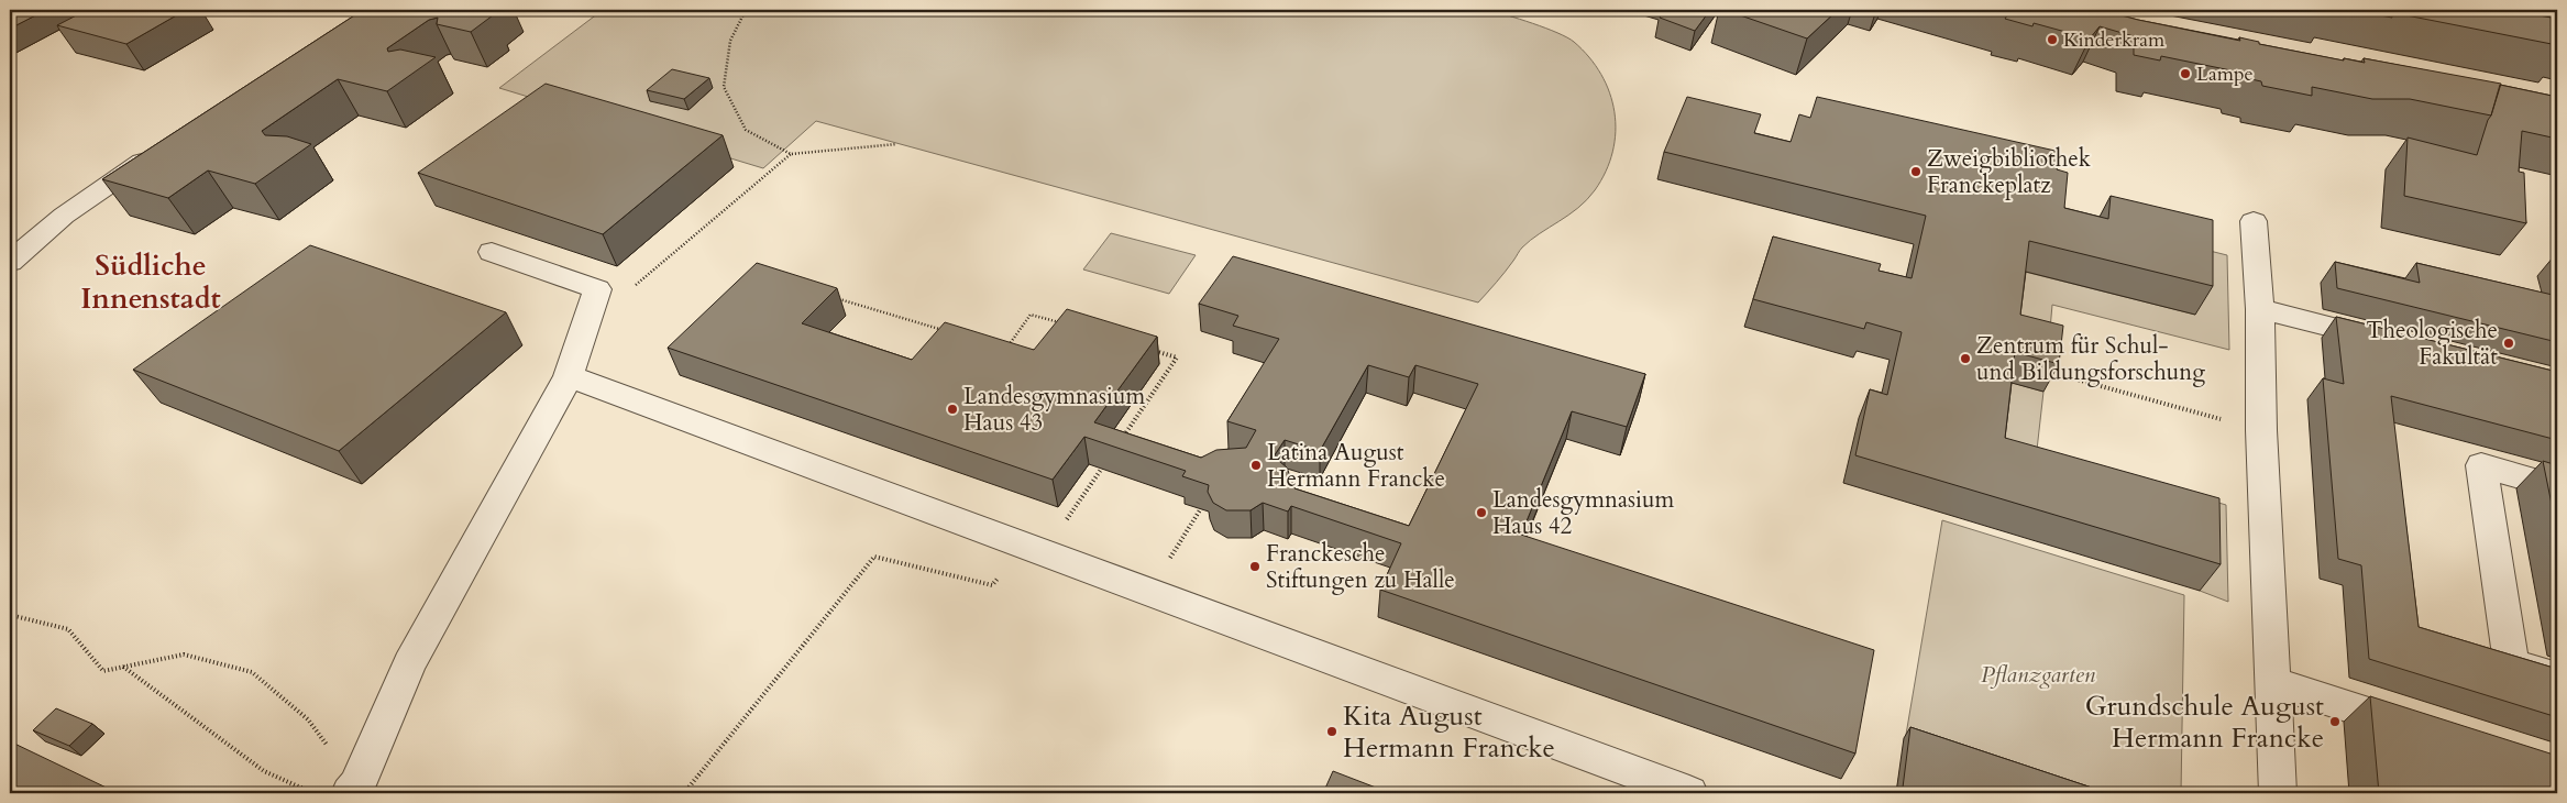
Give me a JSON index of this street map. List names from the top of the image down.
{
  "districts": ["Südliche Innenstadt"],
  "parks": ["Pflanzgarten"],
  "places": [
    "Kinderkram",
    "Lampe",
    "Zweigbibliothek Franckeplatz",
    "Theologische Fakultät",
    "Zentrum für Schul- und Bildungsforschung",
    "Landesgymnasium Haus 43",
    "Latina August Hermann Francke",
    "Landesgymnasium Haus 42",
    "Franckesche Stiftungen zu Halle",
    "Grundschule August Hermann Francke",
    "Kita August Hermann Francke"
  ]
}
